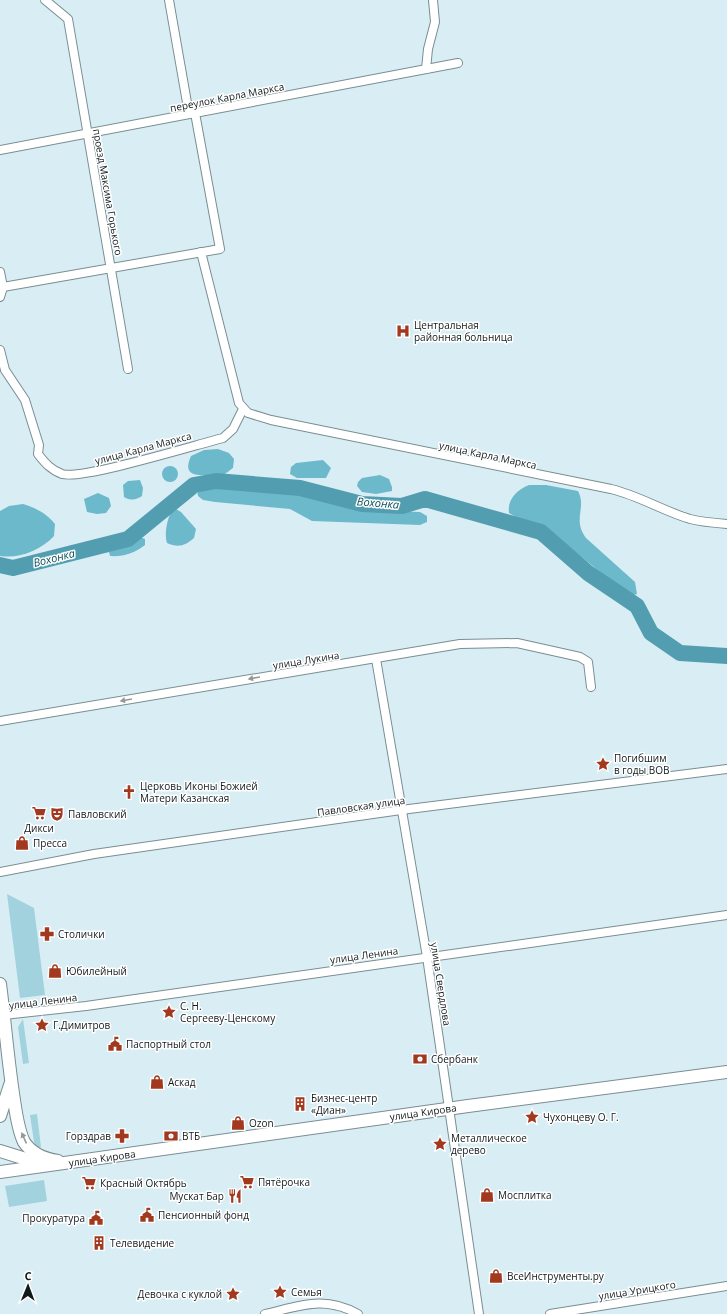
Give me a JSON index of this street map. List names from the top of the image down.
{
  "streets": {
    "street": [
      "переулок Карла Маркса",
      "проезд Максима Горького",
      "улица Карла Маркса",
      "улица Лукина",
      "Павловская улица",
      "улица Ленина",
      "улица Свердлова",
      "улица Кирова",
      "улица Урицкого"
    ]
  },
  "crossings": [
    ["переулок Карла Маркса", "проезд Максима Горького"],
    ["улица Лукина", "улица Свердлова"],
    ["Павловская улица", "улица Свердлова"],
    ["улица Ленина", "улица Свердлова"],
    ["улица Свердлова", "улица Кирова"]
  ],
  "one_way": ["улица Лукина"],
  "water": ["Вохонка"],
  "places": {
    "hospital": ["Центральная районная больница"],
    "place": [
      "Погибшим в годы ВОВ",
      "С. Н. Сергееву-Ценскому",
      "Г.Димитров",
      "Чухонцеву О. Г.",
      "Металлическое дерево",
      "Семья",
      "Девочка с куклой"
    ],
    "church": ["Церковь Иконы Божией Матери Казанская"],
    "supermarket": ["Дикси", "Пятёрочка", "Красный Октябрь"],
    "theatre": ["Павловский"],
    "shop": [
      "Пресса",
      "Юбилейный",
      "Аскад",
      "Ozon",
      "Мосплитка",
      "ВсеИнструменты.ру"
    ],
    "pharmacy": ["Столички", "Горздрав"],
    "public building": ["Паспортный стол", "Пенсионный фонд", "Прокуратура"],
    "bank": ["Сбербанк", "ВТБ"],
    "building": ["Бизнес-центр «Диан»", "Телевидение"],
    "restaurant": ["Мускат Бар"]
  },
  "north": "top"
}
